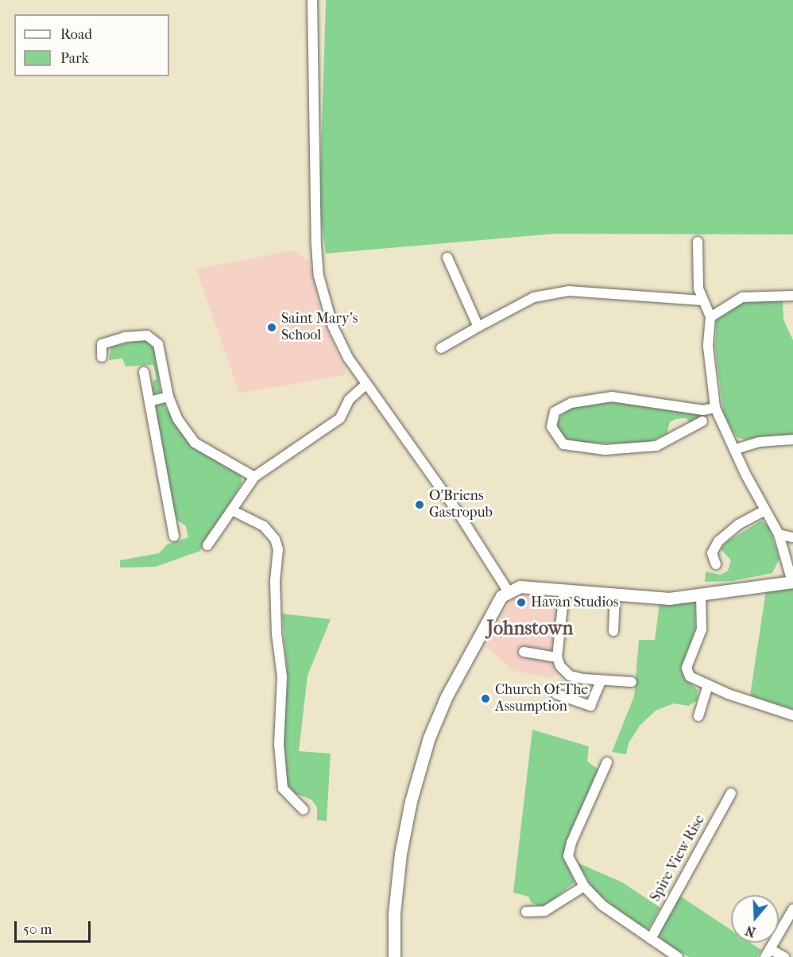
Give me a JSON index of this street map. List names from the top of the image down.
{
  "streets": {
    "street": ["Spire View Rise"]
  },
  "districts": ["Johnstown"],
  "places": [
    "Saint Mary's School",
    "O'Briens Gastropub",
    "Havan Studios",
    "Church Of The Assumption"
  ],
  "legend": ["Road", "Park"],
  "scale_bar": "50 m",
  "north": "bottom"
}
